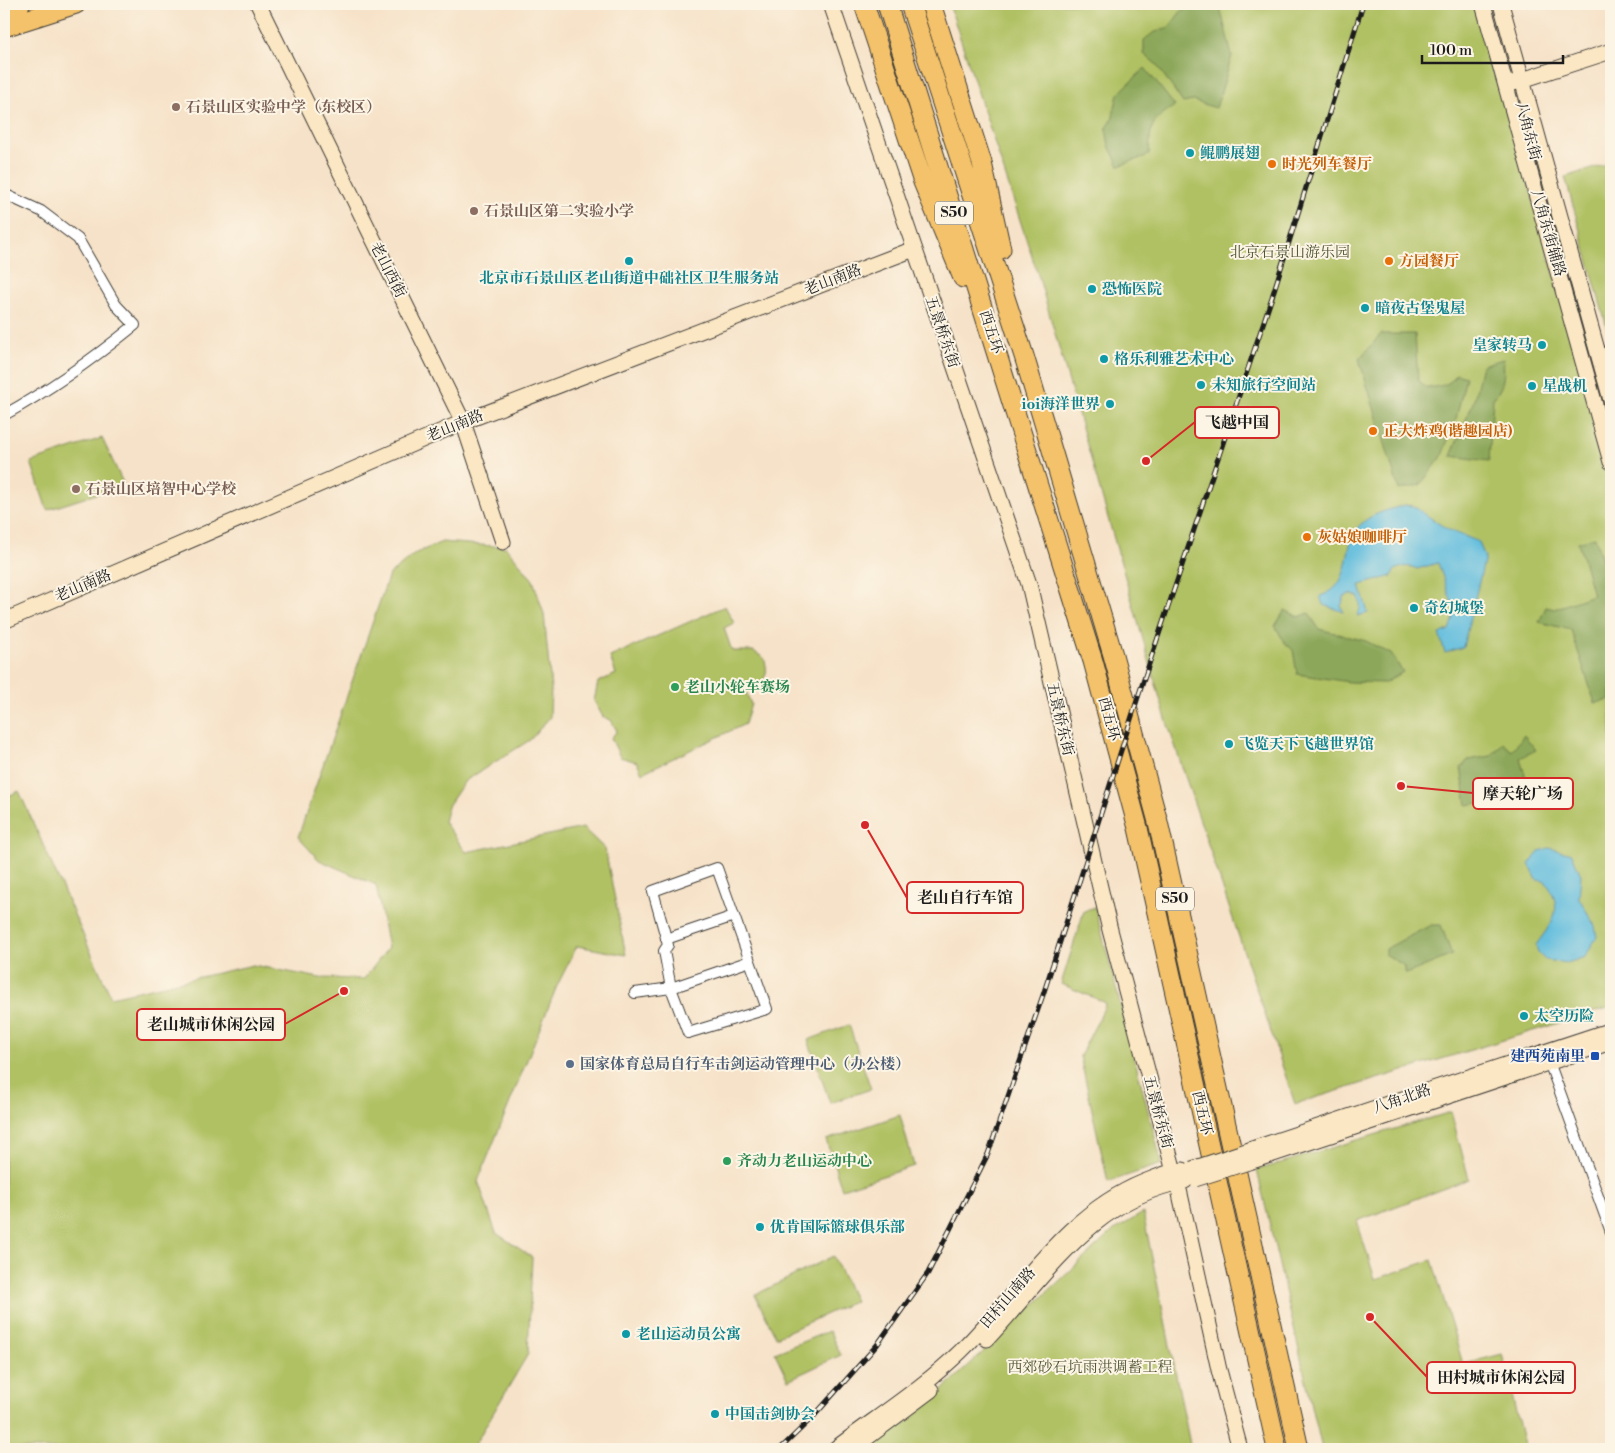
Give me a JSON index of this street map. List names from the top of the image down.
{
  "streets": {
    "highway": ["S50", "西五环"],
    "main road": [
      "八角东街",
      "八角东街辅路",
      "老山西街",
      "老山南路",
      "五景桥东街",
      "八角北路",
      "田村山南路"
    ]
  },
  "crossings": [
    ["八角东街", "八角东街辅路"],
    ["老山西街", "老山南路"],
    ["老山南路", "五景桥东街"],
    ["五景桥东街", "田村山南路"],
    ["八角北路", "田村山南路"]
  ],
  "parks": ["北京石景山游乐园", "西郊砂石坑雨洪调蓄工程"],
  "places": {
    "other": [
      "石景山区实验中学（东校区）",
      "鲲鹏展翅",
      "时光列车餐厅",
      "石景山区第二实验小学",
      "北京市石景山区老山街道中础社区卫生服务站",
      "方园餐厅",
      "恐怖医院",
      "暗夜古堡鬼屋",
      "皇家转马",
      "格乐利雅艺术中心",
      "未知旅行空间站",
      "星战机",
      "ioi海洋世界",
      "正大炸鸡(谐趣园店)",
      "飞越中国",
      "石景山区培智中心学校",
      "灰姑娘咖啡厅",
      "奇幻城堡",
      "老山小轮车赛场",
      "飞览天下飞越世界馆",
      "摩天轮广场",
      "老山自行车馆",
      "老山城市休闲公园",
      "太空历险",
      "国家体育总局自行车击剑运动管理中心（办公楼）",
      "齐动力老山运动中心",
      "优肯国际篮球俱乐部",
      "田村城市休闲公园",
      "老山运动员公寓",
      "中国击剑协会"
    ],
    "transit": ["建西苑南里"]
  },
  "scale_bar": "100 m"
}
